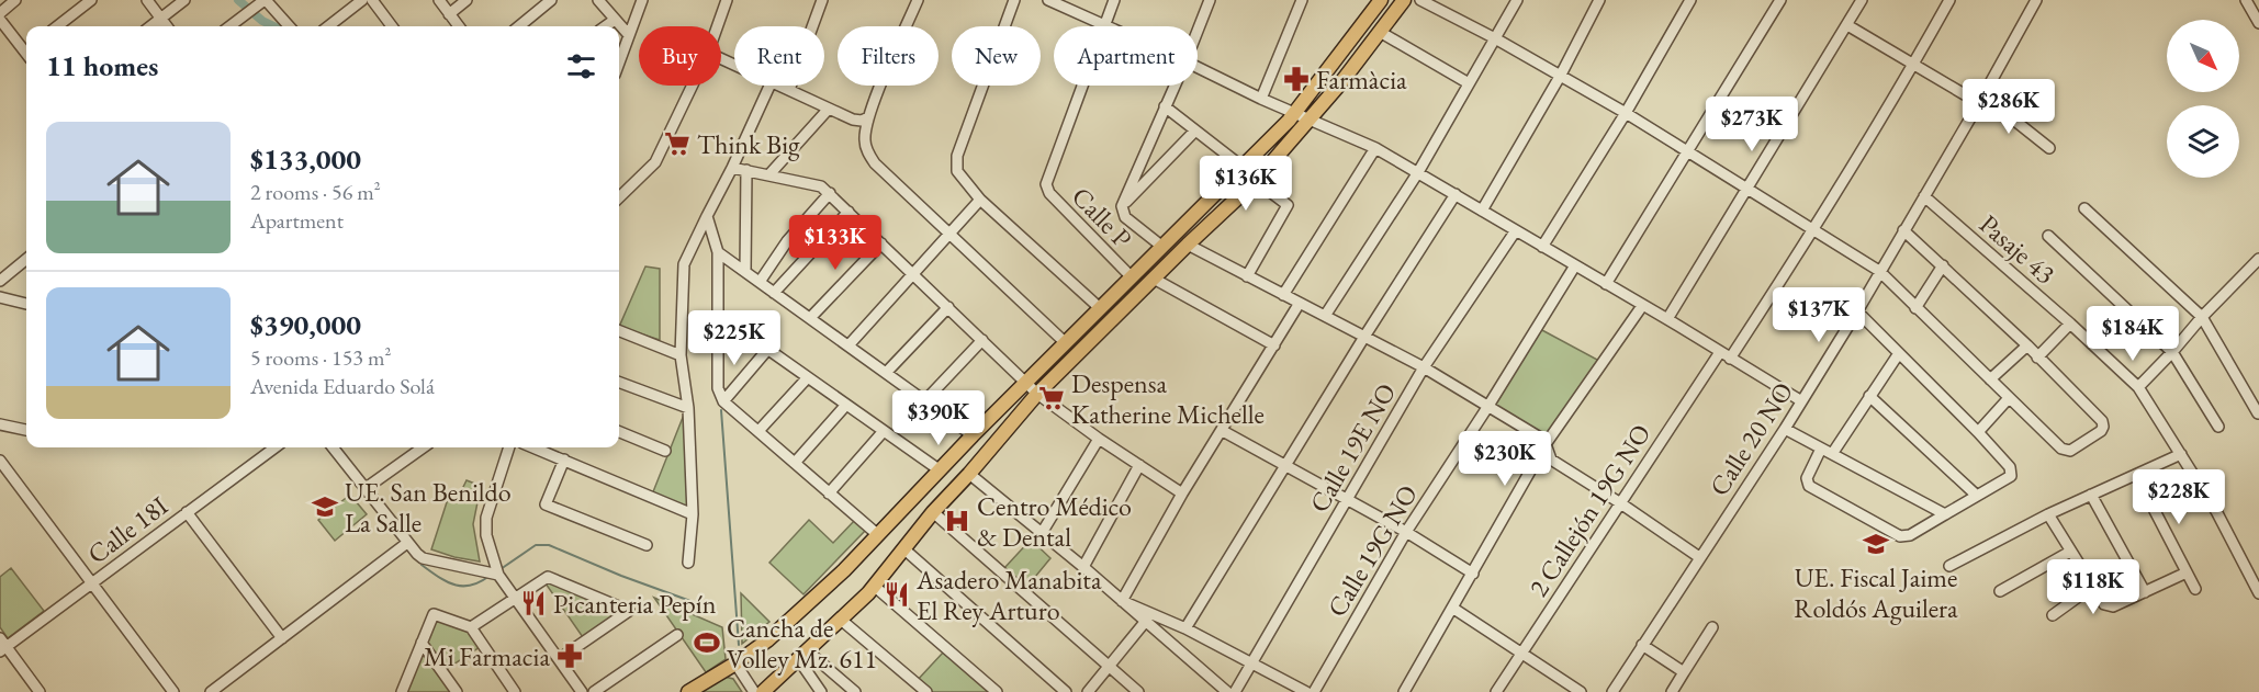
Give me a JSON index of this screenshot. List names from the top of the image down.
{
  "streets": {
    "street": [
      "Calle P",
      "Pasaje 43",
      "Calle 20 NO",
      "Calle 19E NO",
      "2 Callejón 19G NO",
      "Calle 18I",
      "Calle 19G NO"
    ]
  },
  "crossings": [
    ["Pasaje 43", "Calle 20 NO"]
  ],
  "places": {
    "pharmacy": ["Farmàcia", "Mi Farmacia"],
    "supermarket": ["Think Big", "Despensa Katherine Michelle"],
    "school or university": ["UE. San Benildo La Salle", "UE. Fiscal Jaime Roldós Aguilera"],
    "hospital": ["Centro Médico & Dental"],
    "restaurant": ["Asadero Manabita El Rey Arturo", "Picanteria Pepín"],
    "sports": ["Cancha de Volley Mz. 611"]
  },
  "north": "bottom right",
  "page": {
    "chip": [
      "Buy",
      "Rent",
      "Filters",
      "New",
      "Apartment"
    ],
    "heading": "11 homes",
    "price": [
      "$286K",
      "$273K",
      "$136K",
      "$133K",
      "$137K",
      "$184K",
      "$225K",
      "$390K",
      "$230K",
      "$228K",
      "$118K"
    ],
    "list": [
      {
        "name": "$133,000",
        "note": "2 rooms · 56 m² · Apartment"
      },
      {
        "name": "$390,000",
        "note": "5 rooms · 153 m² · Avenida Eduardo Solá"
      }
    ]
  }
}
